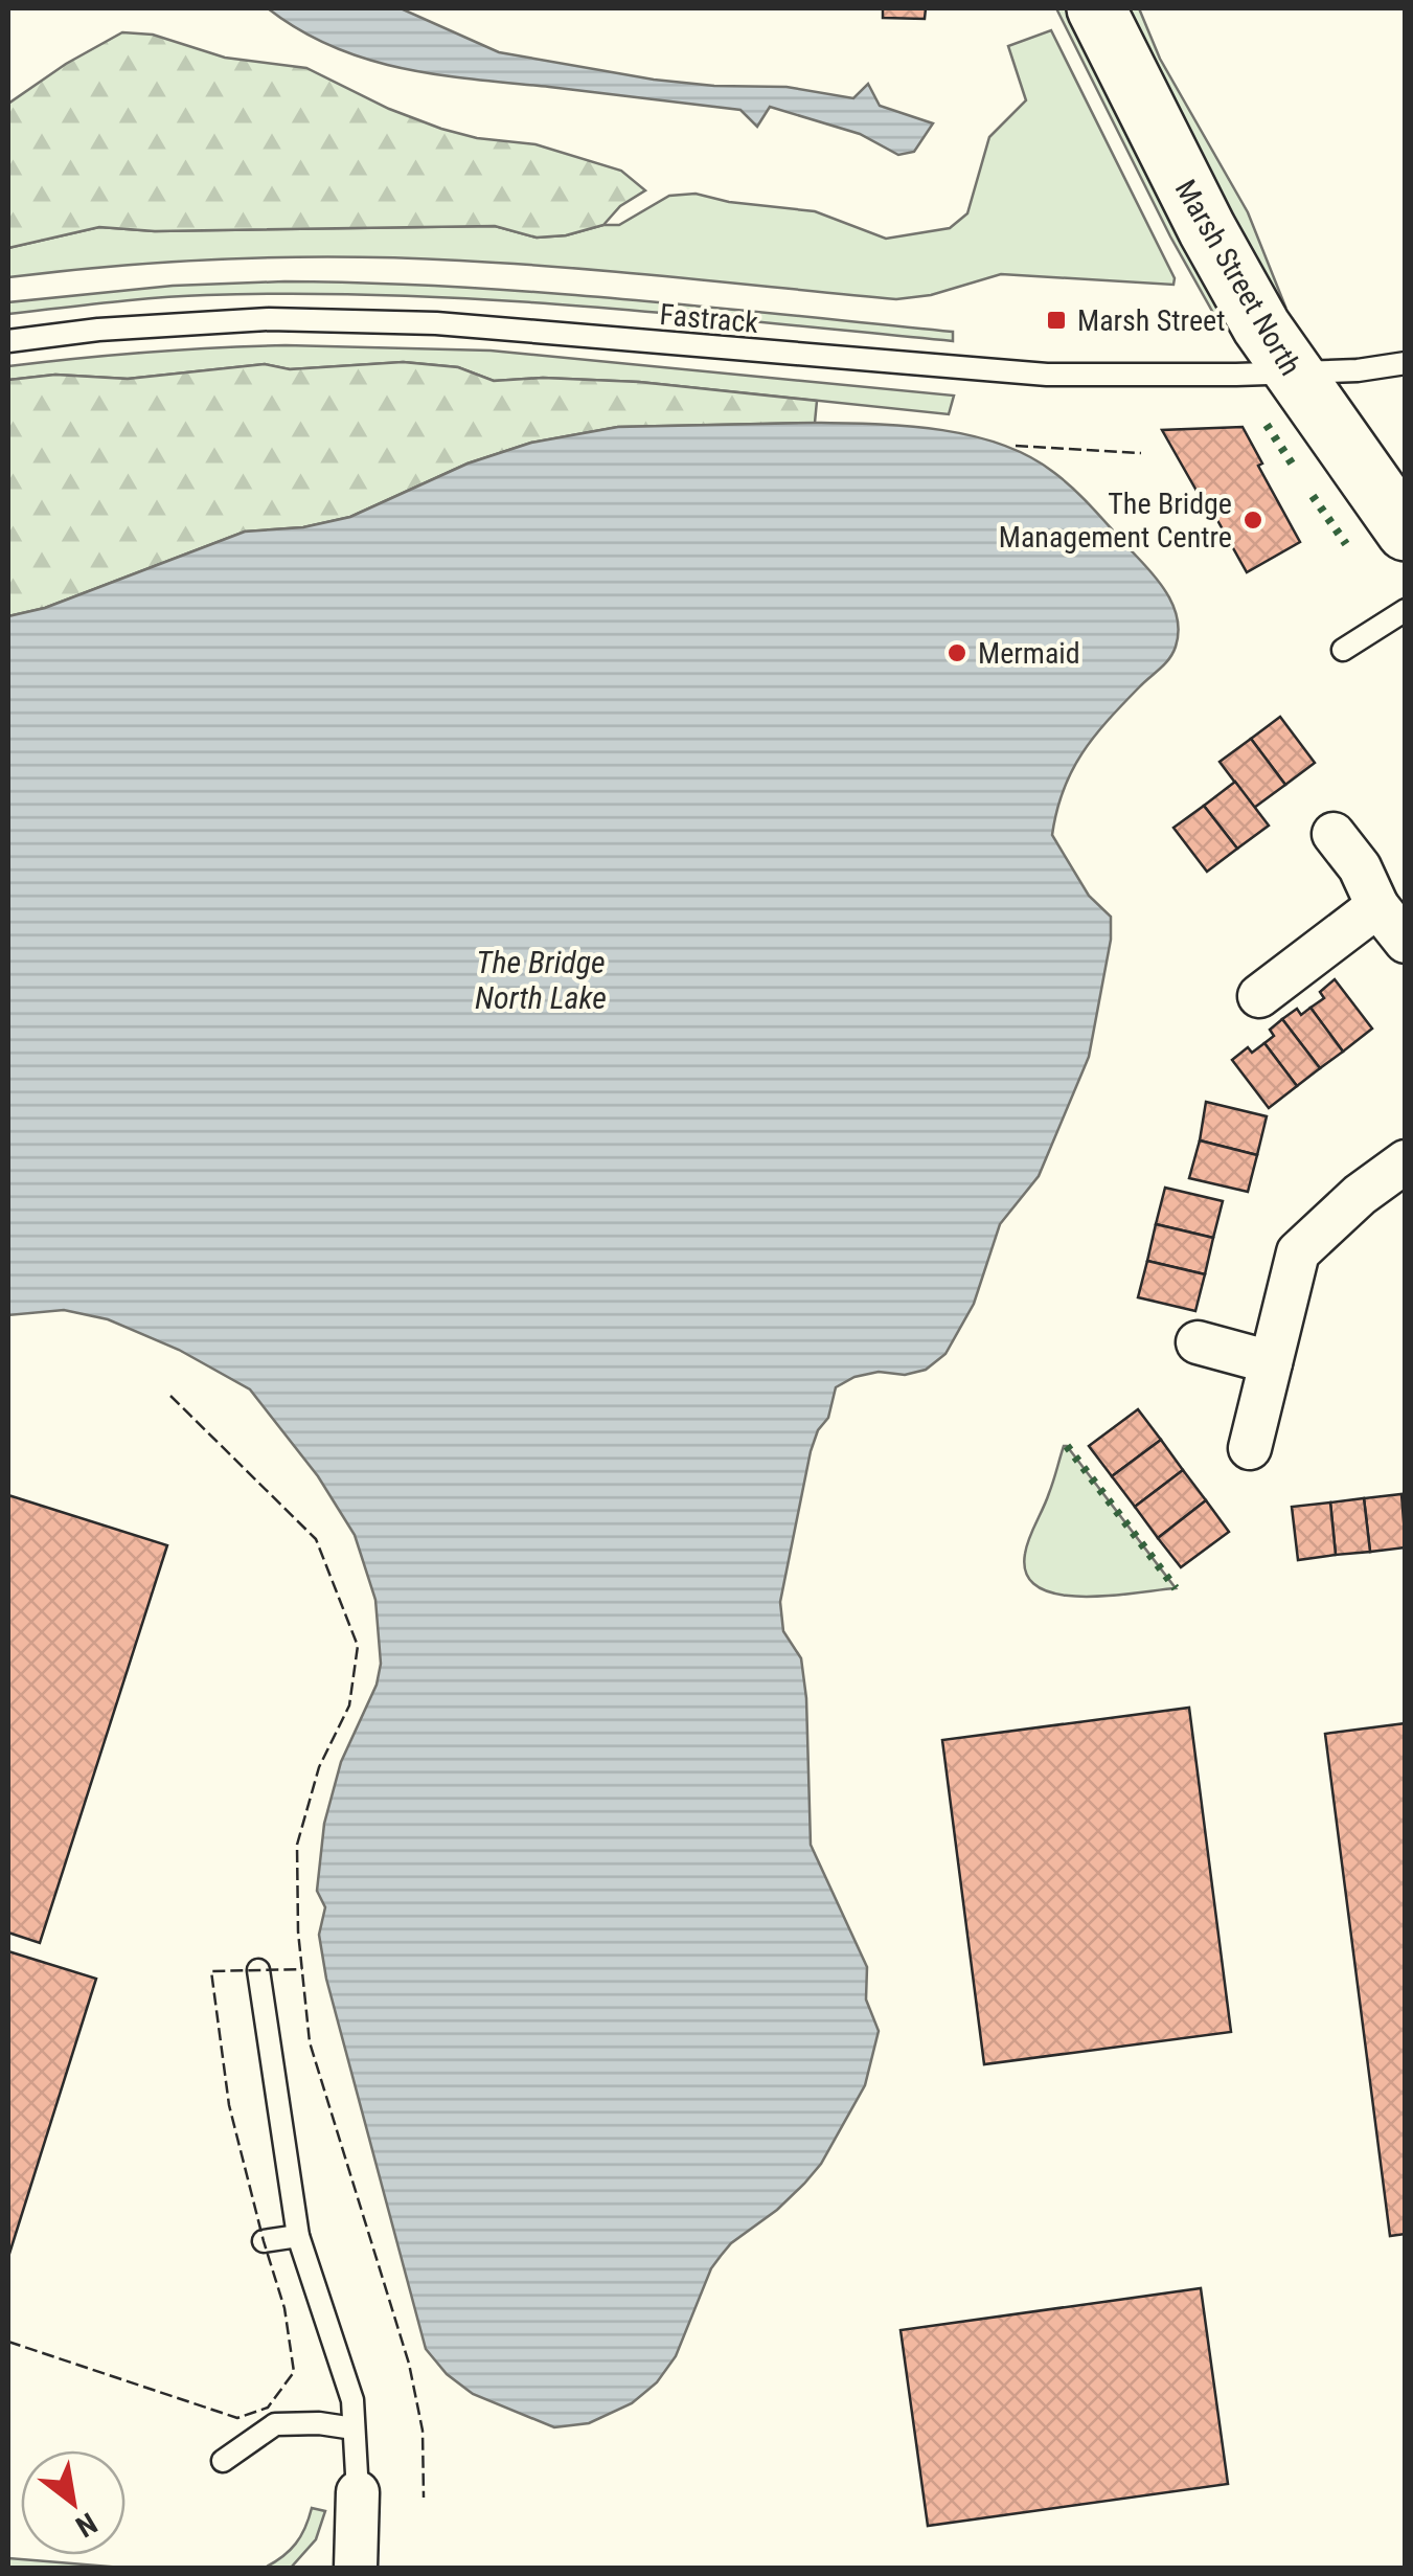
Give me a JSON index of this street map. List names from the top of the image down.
{
  "streets": {
    "street": ["Marsh Street North"],
    "lane": ["Fastrack"]
  },
  "crossings": [
    ["Marsh Street North", "Fastrack"]
  ],
  "water": ["The Bridge North Lake"],
  "places": {
    "transit": ["Marsh Street"],
    "other": ["The Bridge Management Centre", "Mermaid"]
  },
  "north": "bottom right"
}
